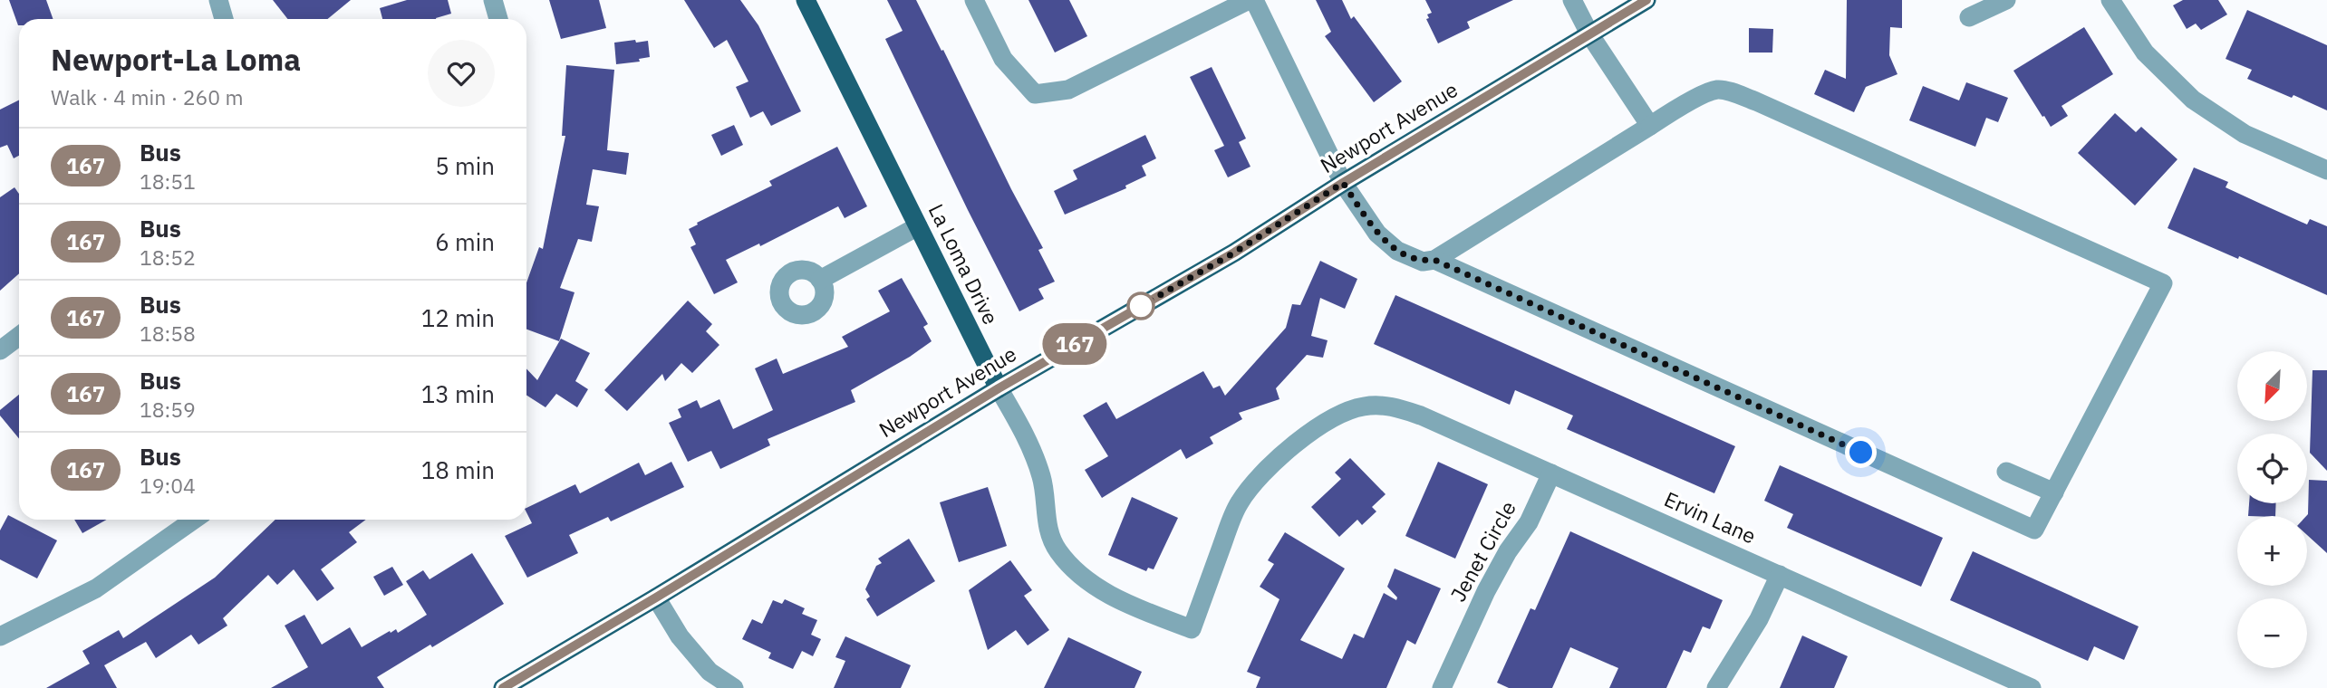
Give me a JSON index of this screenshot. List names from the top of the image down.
{
  "streets": {
    "main road": ["Newport Avenue", "La Loma Drive"],
    "street": ["Ervin Lane", "Jenet Circle"]
  },
  "crossings": [
    ["Newport Avenue", "La Loma Drive"],
    ["La Loma Drive", "Ervin Lane"],
    ["Ervin Lane", "Jenet Circle"]
  ],
  "lines": ["bus line 167"],
  "north": "bottom left",
  "page": {
    "on_map": "167",
    "heading": ["Newport-La Loma", "Walk · 4 min · 260 m"],
    "list": [
      {
        "mark": "167",
        "name": "Bus",
        "note": "18:51",
        "value": "5 min"
      },
      {
        "mark": "167",
        "name": "Bus",
        "note": "18:52",
        "value": "6 min"
      },
      {
        "mark": "167",
        "name": "Bus",
        "note": "18:58",
        "value": "12 min"
      },
      {
        "mark": "167",
        "name": "Bus",
        "note": "18:59",
        "value": "13 min"
      },
      {
        "mark": "167",
        "name": "Bus",
        "note": "19:04",
        "value": "18 min"
      }
    ],
    "map_buttons": ["+", "−"]
  }
}
